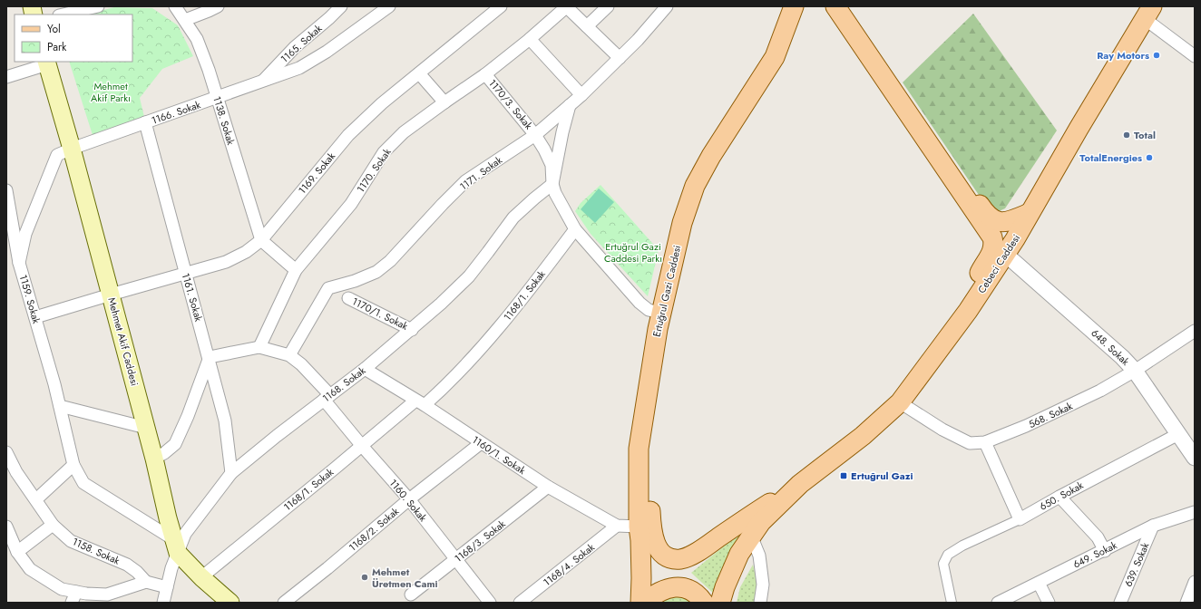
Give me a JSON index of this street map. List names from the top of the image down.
{
  "streets": {
    "main road": ["Cebeci Caddesi", "Ertuğrul Gazi Caddesi", "Mehmet Akif Caddesi"],
    "street": [
      "1165. Sokak",
      "1170/3. Sokak",
      "1166. Sokak",
      "1138. Sokak",
      "1170. Sokak",
      "1169. Sokak",
      "1171. Sokak",
      "1168/1. Sokak",
      "1161. Sokak",
      "1159. Sokak",
      "1170/1. Sokak",
      "648. Sokak",
      "1168. Sokak",
      "568. Sokak",
      "1160/1. Sokak",
      "650. Sokak",
      "1160. Sokak",
      "1168/2. Sokak",
      "1168/3. Sokak",
      "1158. Sokak",
      "649. Sokak",
      "1168/4. Sokak",
      "639. Sokak"
    ]
  },
  "crossings": [
    ["1165. Sokak", "1166. Sokak"],
    ["1170/3. Sokak", "1170. Sokak"],
    ["1170/3. Sokak", "1171. Sokak"],
    ["1170/3. Sokak", "1168. Sokak"],
    ["1166. Sokak", "1138. Sokak"],
    ["1166. Sokak", "1161. Sokak"],
    ["1166. Sokak", "1159. Sokak"],
    ["1166. Sokak", "Mehmet Akif Caddesi"],
    ["1138. Sokak", "1169. Sokak"],
    ["1170. Sokak", "1160. Sokak"],
    ["1169. Sokak", "1161. Sokak"],
    ["1169. Sokak", "1159. Sokak"],
    ["1169. Sokak", "Mehmet Akif Caddesi"],
    ["1171. Sokak", "1160. Sokak"],
    ["Cebeci Caddesi", "648. Sokak"],
    ["Cebeci Caddesi", "568. Sokak"],
    ["Ertuğrul Gazi Caddesi", "1160/1. Sokak"],
    ["1168/1. Sokak", "1160/1. Sokak"],
    ["1168/1. Sokak", "1160. Sokak"],
    ["1161. Sokak", "1168. Sokak"],
    ["1161. Sokak", "1160. Sokak"],
    ["1159. Sokak", "Mehmet Akif Caddesi"],
    ["1159. Sokak", "1168. Sokak"],
    ["1170/1. Sokak", "1168. Sokak"],
    ["Mehmet Akif Caddesi", "1168. Sokak"],
    ["648. Sokak", "568. Sokak"],
    ["648. Sokak", "650. Sokak"],
    ["1168. Sokak", "1160/1. Sokak"],
    ["1168. Sokak", "1160. Sokak"],
    ["1160/1. Sokak", "1168/2. Sokak"],
    ["1160/1. Sokak", "1168/3. Sokak"],
    ["1160/1. Sokak", "1168/4. Sokak"],
    ["1160. Sokak", "1168/2. Sokak"],
    ["1160. Sokak", "1168/3. Sokak"],
    ["649. Sokak", "639. Sokak"]
  ],
  "parks": ["Mehmet Akif Parkı", "Ertuğrul Gazi Caddesi Parkı"],
  "places": {
    "other": [
      "Ray Motors",
      "Total",
      "TotalEnergies",
      "Mehmet Üretmen Cami"
    ],
    "transit": ["Ertuğrul Gazi"]
  },
  "legend": ["Yol", "Park"]
}
